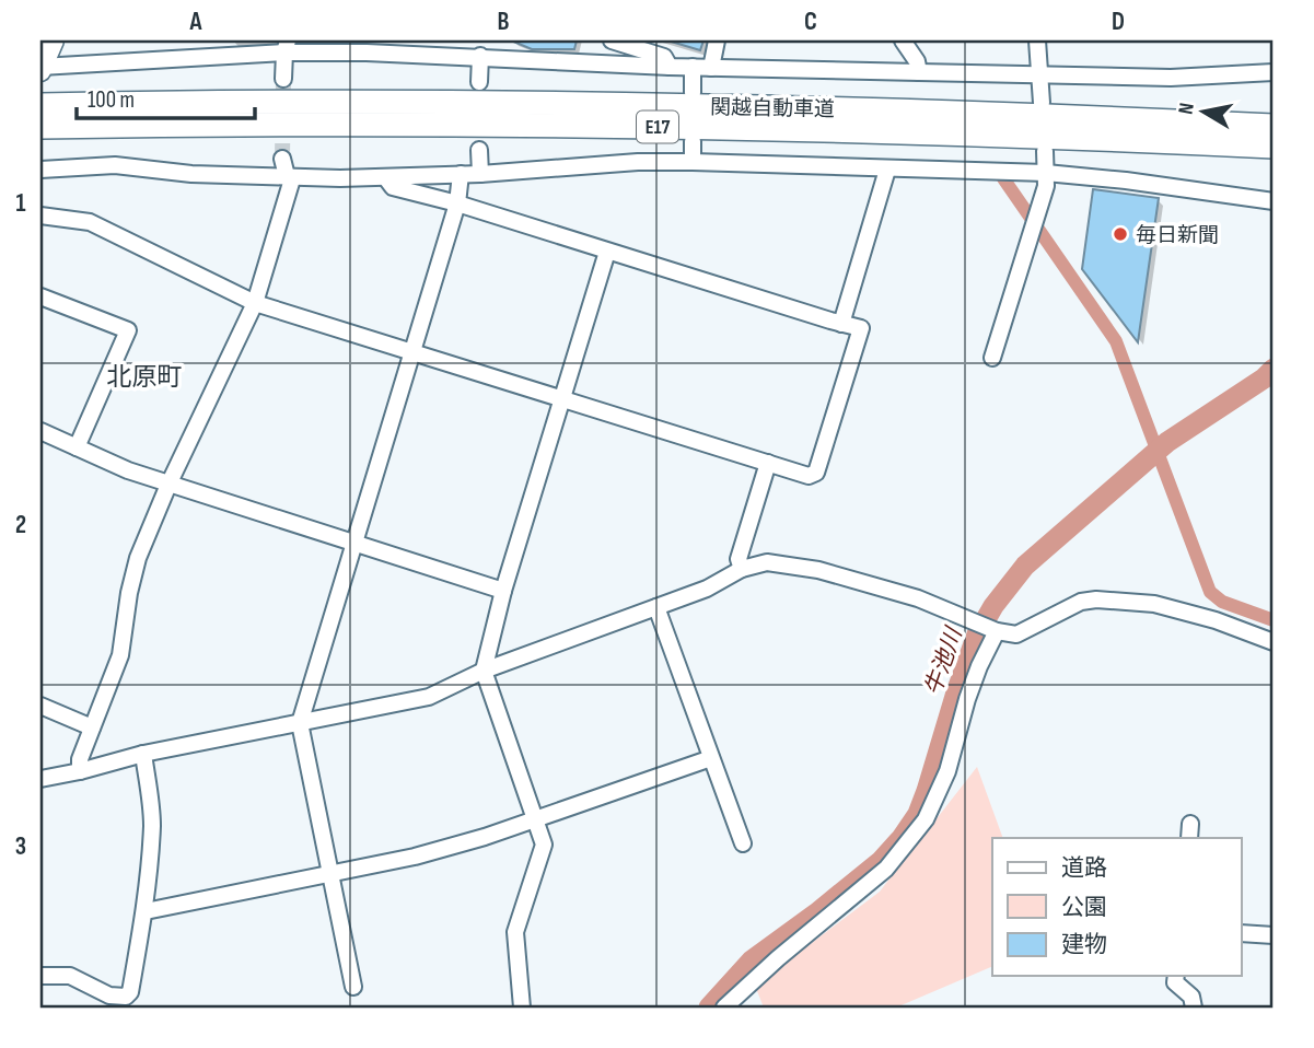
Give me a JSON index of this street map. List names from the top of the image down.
{
  "streets": {
    "highway": ["関越自動車道", "E17"]
  },
  "districts": ["北原町"],
  "water": ["牛池川"],
  "places": ["毎日新聞"],
  "legend": ["道路", "公園", "建物"],
  "scale_bar": "100 m",
  "north": "left",
  "grid": {
    "columns": [
      "A",
      "B",
      "C",
      "D"
    ],
    "rows": ["1", "2", "3"]
  }
}
